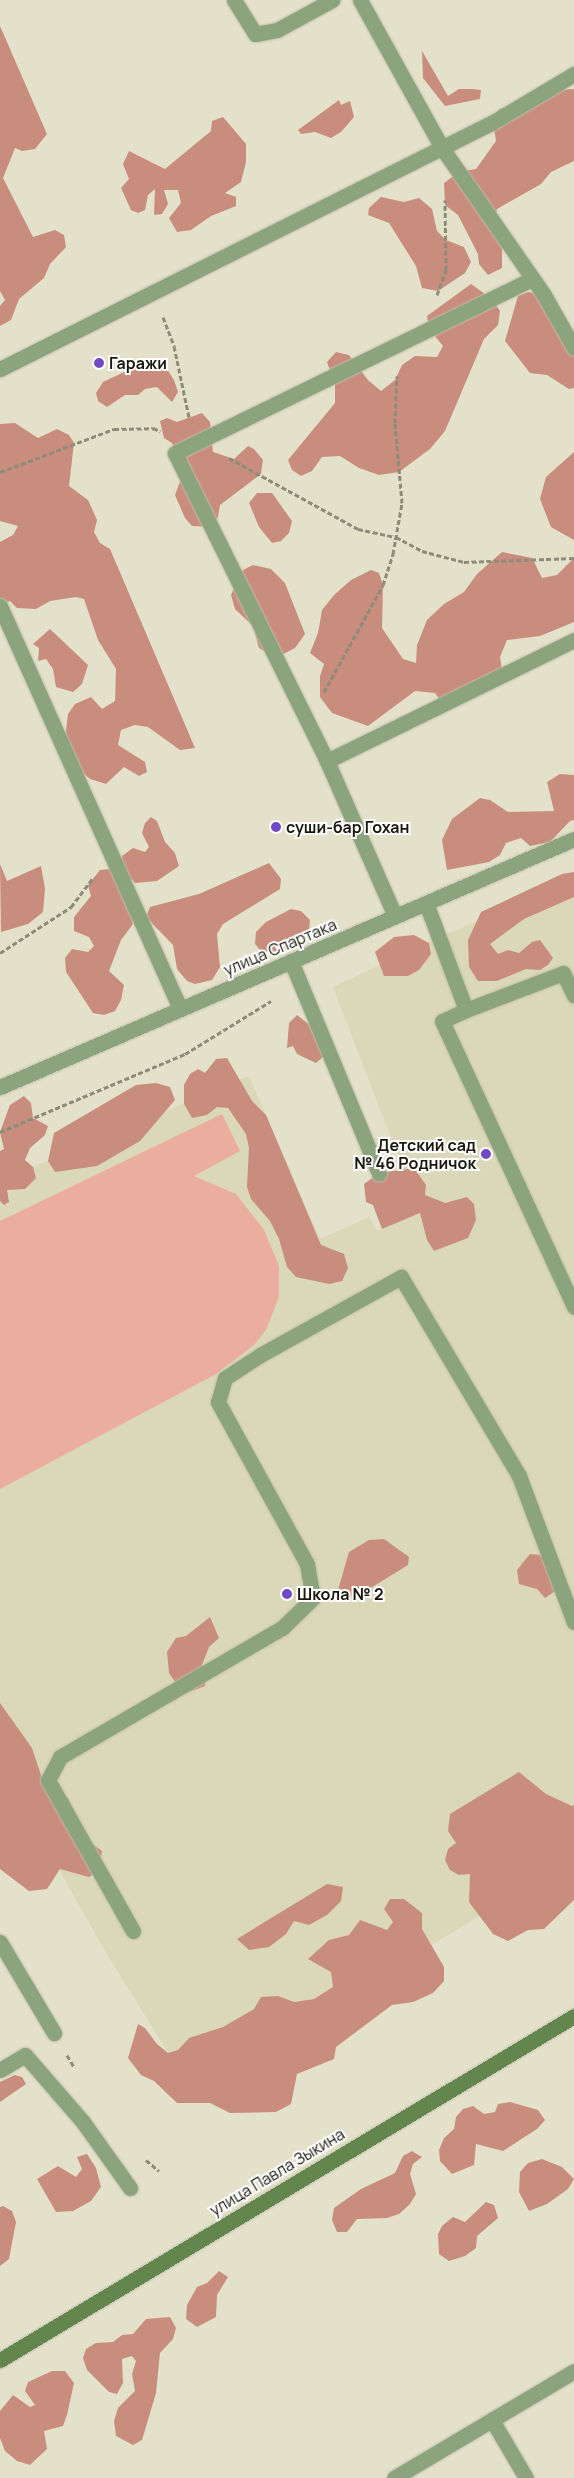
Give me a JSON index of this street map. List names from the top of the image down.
{
  "streets": {
    "main road": ["улица Павла Зыкина"],
    "street": ["улица Спартака"]
  },
  "places": [
    "Гаражи",
    "суши-бар Гохан",
    "Детский сад № 46 Родничок",
    "Школа № 2"
  ]
}
